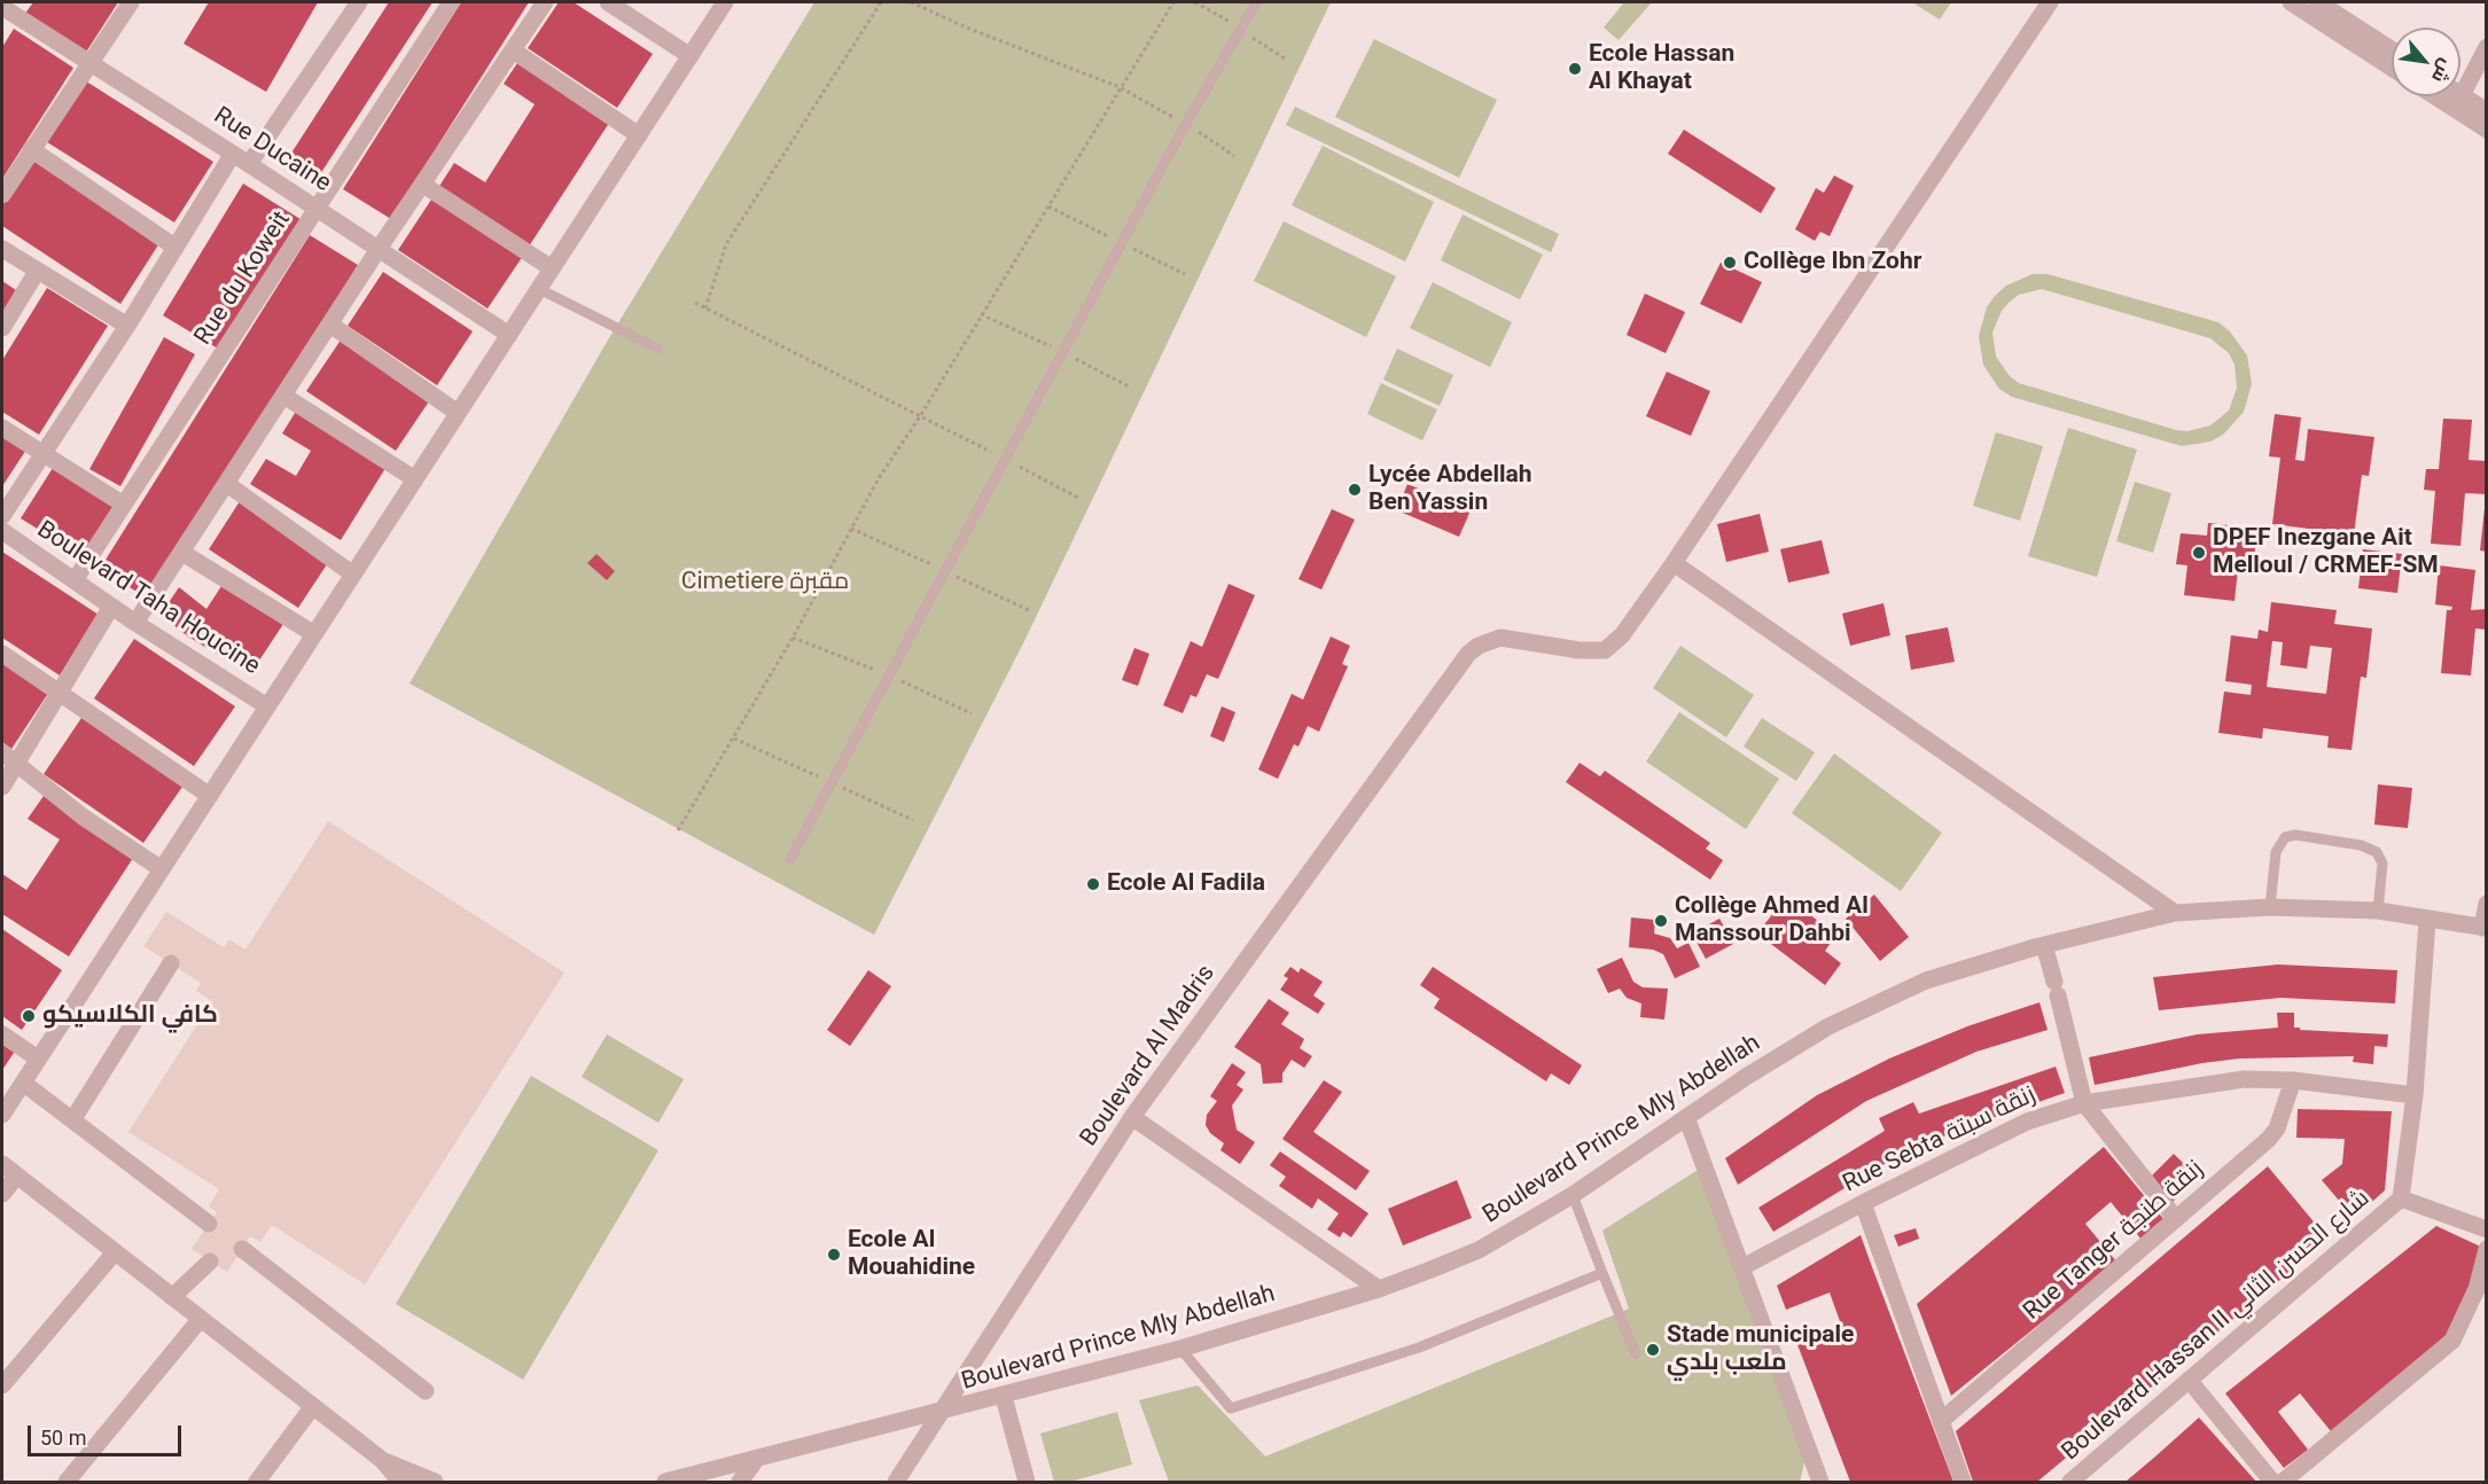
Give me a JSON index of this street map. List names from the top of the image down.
{
  "streets": {
    "street": [
      "Rue Ducaine",
      "Rue du Koweit",
      "Boulevard Taha Houcine",
      "Boulevard Al Madris",
      "Boulevard Prince Mly Abdellah",
      "Rue Sebta زنقة سبتة",
      "Rue Tanger زنقة طنجة",
      "Boulevard Hassan II شارع الحسن الثاني"
    ]
  },
  "crossings": [
    ["Rue Ducaine", "Rue du Koweit"],
    ["Rue du Koweit", "Boulevard Taha Houcine"],
    ["Boulevard Al Madris", "Boulevard Prince Mly Abdellah"],
    ["Boulevard Prince Mly Abdellah", "Boulevard Hassan II شارع الحسن الثاني"],
    ["Rue Sebta زنقة سبتة", "Rue Tanger زنقة طنجة"],
    ["Rue Sebta زنقة سبتة", "Boulevard Hassan II شارع الحسن الثاني"]
  ],
  "parks": ["Cimetiere مقبرة"],
  "places": [
    "Ecole Hassan Al Khayat",
    "Collège Ibn Zohr",
    "Lycée Abdellah Ben Yassin",
    "DPEF Inezgane Ait Melloul / CRMEF-SM",
    "Ecole Al Fadila",
    "Collège Ahmed Al Manssour Dahbi",
    "كافي الكلاسيكو",
    "Ecole Al Mouahidine",
    "Stade municipale ملعب بلدي"
  ],
  "scale_bar": "50 m",
  "north": "bottom right"
}
